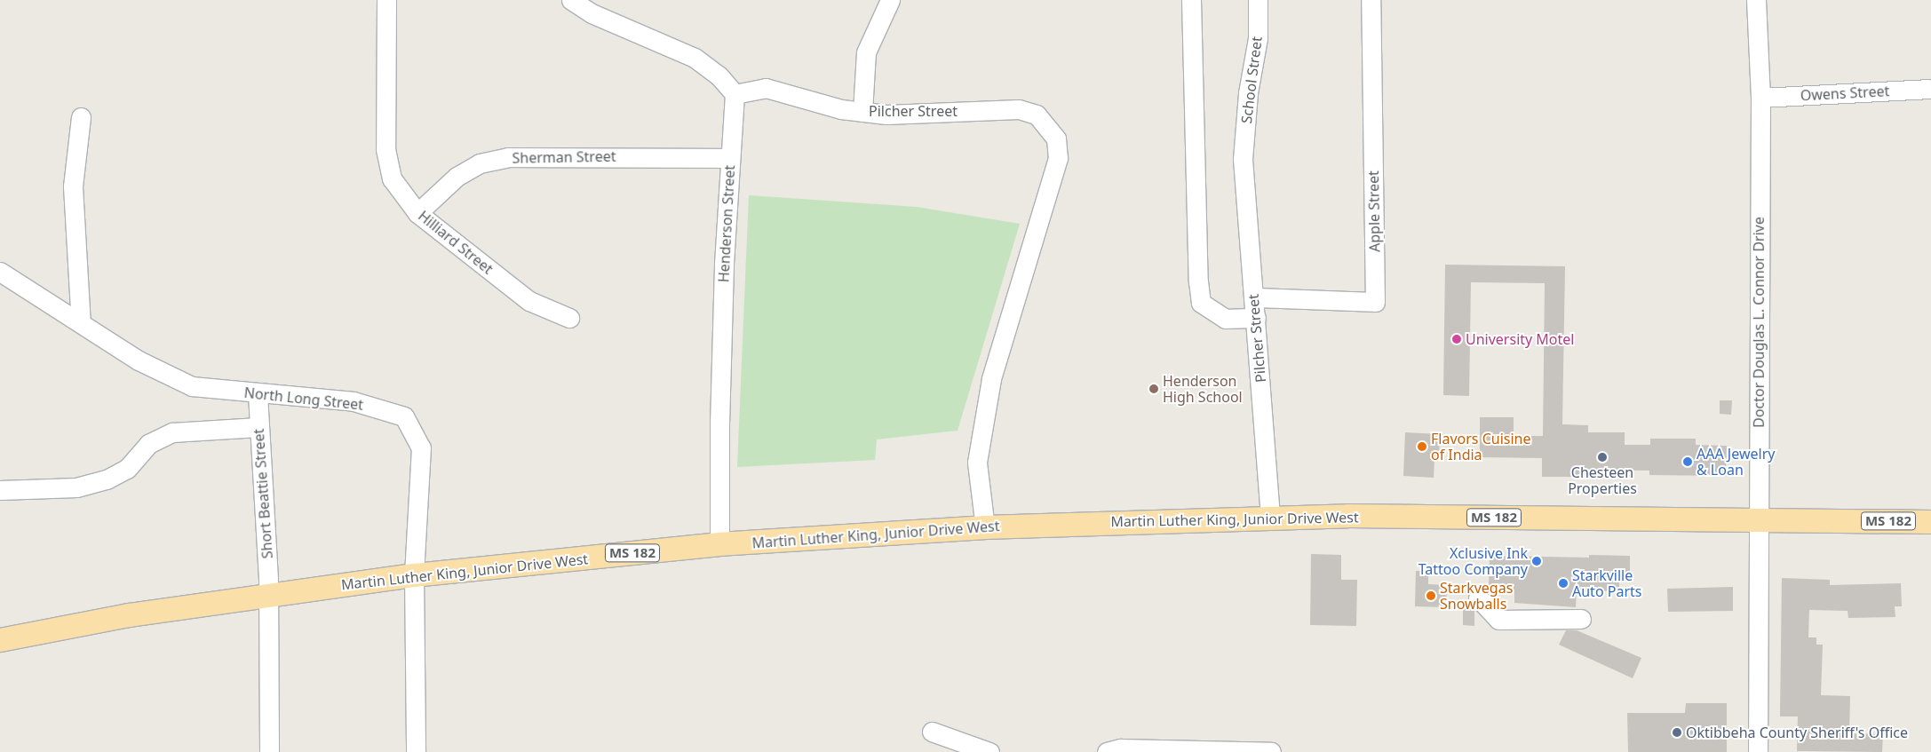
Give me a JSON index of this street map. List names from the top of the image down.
{
  "streets": {
    "main road": ["MS 182", "Martin Luther King, Junior Drive West"],
    "street": [
      "School Street",
      "Owens Street",
      "Pilcher Street",
      "Sherman Street",
      "Apple Street",
      "Henderson Street",
      "Hilliard Street",
      "Doctor Douglas L. Connor Drive",
      "North Long Street",
      "Short Beattie Street"
    ]
  },
  "crossings": [
    ["School Street", "Pilcher Street"],
    ["Owens Street", "Doctor Douglas L. Connor Drive"],
    ["Pilcher Street", "Apple Street"],
    ["Pilcher Street", "Henderson Street"],
    ["Pilcher Street", "Martin Luther King, Junior Drive West"],
    ["Sherman Street", "Henderson Street"],
    ["Sherman Street", "Hilliard Street"],
    ["Henderson Street", "Martin Luther King, Junior Drive West"],
    ["Doctor Douglas L. Connor Drive", "MS 182"],
    ["Doctor Douglas L. Connor Drive", "Martin Luther King, Junior Drive West"],
    ["North Long Street", "Short Beattie Street"],
    ["North Long Street", "Martin Luther King, Junior Drive West"],
    ["Short Beattie Street", "Martin Luther King, Junior Drive West"],
    ["MS 182", "Martin Luther King, Junior Drive West"]
  ],
  "places": [
    "University Motel",
    "Henderson High School",
    "Flavors Cuisine of India",
    "Chesteen Properties",
    "AAA Jewelry & Loan",
    "Xclusive Ink Tattoo Company",
    "Starkville Auto Parts",
    "Starkvegas Snowballs",
    "Oktibbeha County Sheriff's Office"
  ]
}
